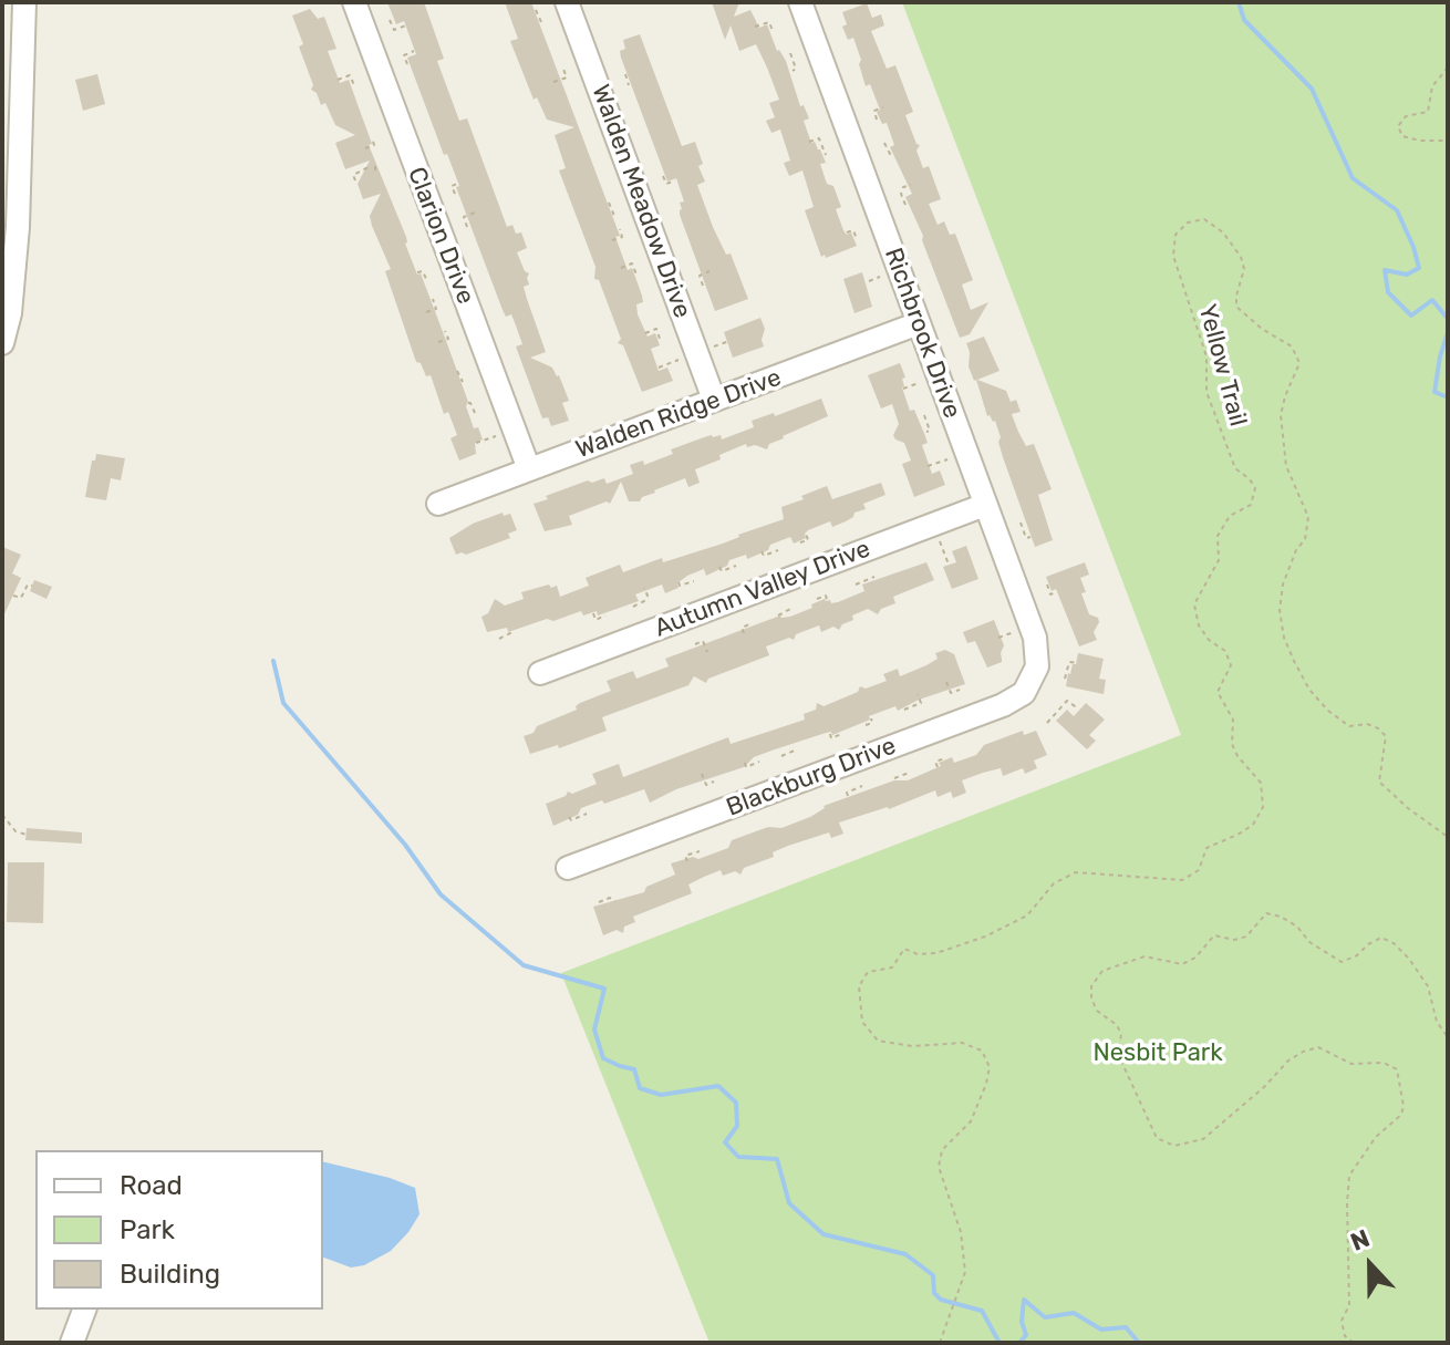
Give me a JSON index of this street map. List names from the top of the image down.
{
  "streets": {
    "street": [
      "Walden Meadow Drive",
      "Clarion Drive",
      "Richbrook Drive",
      "Walden Ridge Drive",
      "Autumn Valley Drive",
      "Blackburg Drive"
    ],
    "path": ["Yellow Trail"]
  },
  "crossings": [
    ["Walden Meadow Drive", "Walden Ridge Drive"],
    ["Clarion Drive", "Walden Ridge Drive"],
    ["Richbrook Drive", "Walden Ridge Drive"],
    ["Richbrook Drive", "Autumn Valley Drive"],
    ["Richbrook Drive", "Blackburg Drive"]
  ],
  "parks": ["Nesbit Park"],
  "legend": ["Road", "Park", "Building"],
  "north": "top"
}
